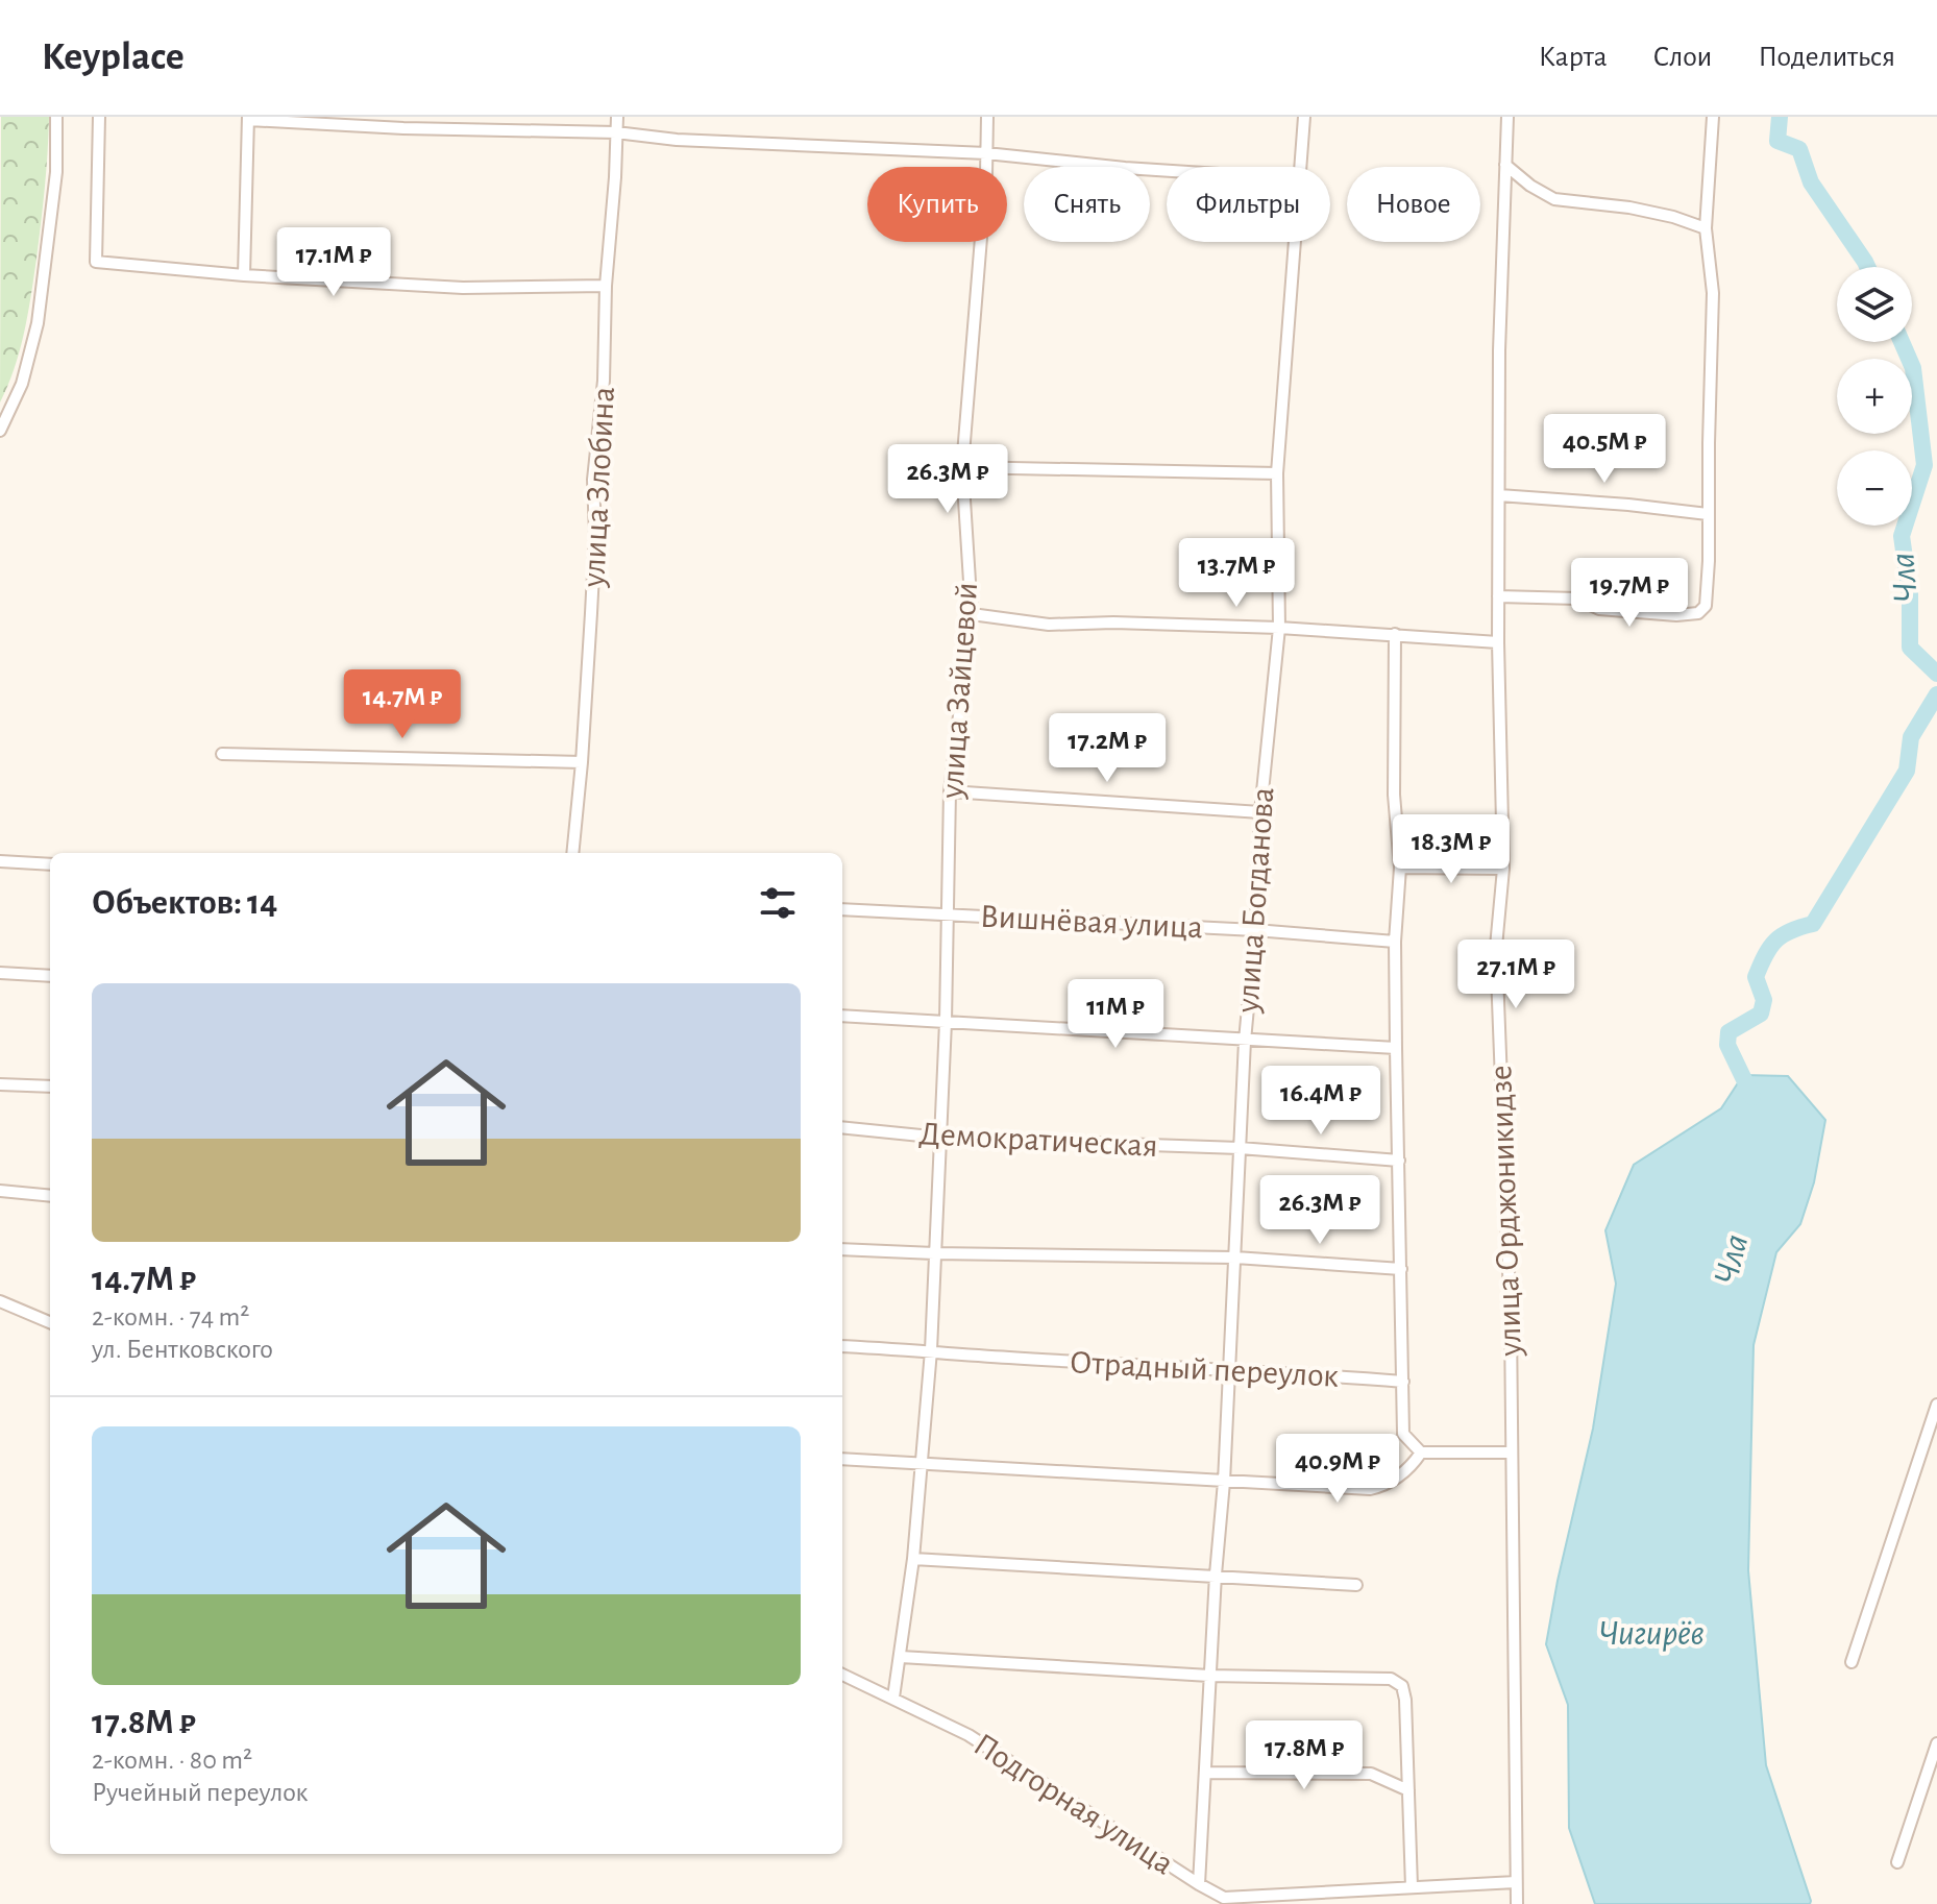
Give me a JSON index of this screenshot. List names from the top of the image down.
{
  "streets": {
    "street": [
      "улица Злобина",
      "улица Зайцевой",
      "улица Богданова",
      "Вишнёвая улица",
      "Демократическая",
      "улица Орджоникидзе",
      "Отрадный переулок",
      "Подгорная улица"
    ]
  },
  "crossings": [
    ["улица Зайцевой", "Вишнёвая улица"],
    ["улица Зайцевой", "Демократическая"],
    ["улица Зайцевой", "Отрадный переулок"],
    ["улица Зайцевой", "Подгорная улица"],
    ["улица Богданова", "Вишнёвая улица"],
    ["улица Богданова", "Демократическая"],
    ["улица Богданова", "Отрадный переулок"],
    ["улица Богданова", "Подгорная улица"],
    ["улица Орджоникидзе", "Подгорная улица"]
  ],
  "water": ["Чла", "Чигирёв"],
  "page": {
    "header": "Keyplace",
    "nav": ["Карта", "Слои", "Поделиться"],
    "chip": [
      "Купить",
      "Снять",
      "Фильтры",
      "Новое"
    ],
    "price": [
      "17.1M ₽",
      "40.5M ₽",
      "26.3M ₽",
      "13.7M ₽",
      "19.7M ₽",
      "14.7M ₽",
      "17.2M ₽",
      "18.3M ₽",
      "27.1M ₽",
      "11M ₽",
      "16.4M ₽",
      "26.3M ₽",
      "40.9M ₽",
      "17.8M ₽"
    ],
    "map_buttons": ["+", "−"],
    "heading": "Объектов: 14",
    "list": [
      {
        "name": "14.7M ₽",
        "note": "2-комн. · 74 m² · ул. Бентковского"
      },
      {
        "name": "17.8M ₽",
        "note": "2-комн. · 80 m² · Ручейный переулок"
      }
    ]
  }
}
